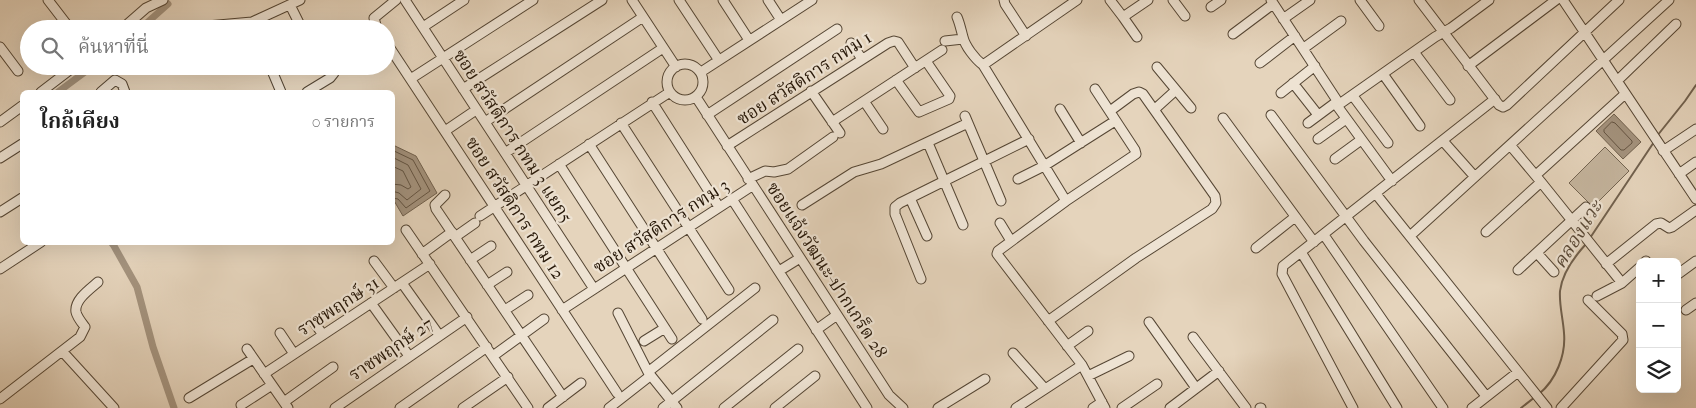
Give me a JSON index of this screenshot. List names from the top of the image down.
{
  "streets": {
    "street": [
      "ซอย สวัสดิการ กทม 1",
      "ซอย สวัสดิการ กทม 3 แยก5",
      "ซอย สวัสดิการ กทม 12",
      "ซอย สวัสดิการ กทม 3",
      "ซอยแจ้งวัฒนะ-ปากเกร็ด 28",
      "ราชพฤกษ์ 31",
      "ราชพฤกษ์ 27"
    ]
  },
  "crossings": [
    ["ซอย สวัสดิการ กทม 1", "ซอยแจ้งวัฒนะ-ปากเกร็ด 28"],
    ["ซอย สวัสดิการ กทม 3 แยก5", "ซอย สวัสดิการ กทม 3"],
    ["ซอย สวัสดิการ กทม 12", "ซอย สวัสดิการ กทม 3"],
    ["ซอย สวัสดิการ กทม 3", "ซอยแจ้งวัฒนะ-ปากเกร็ด 28"]
  ],
  "water": ["คลองแวะ"],
  "page": {
    "search": "ค้นหาที่นี่",
    "heading": ["ใกล้เคียง", "0 รายการ"],
    "map_buttons": ["+", "−"]
  }
}
